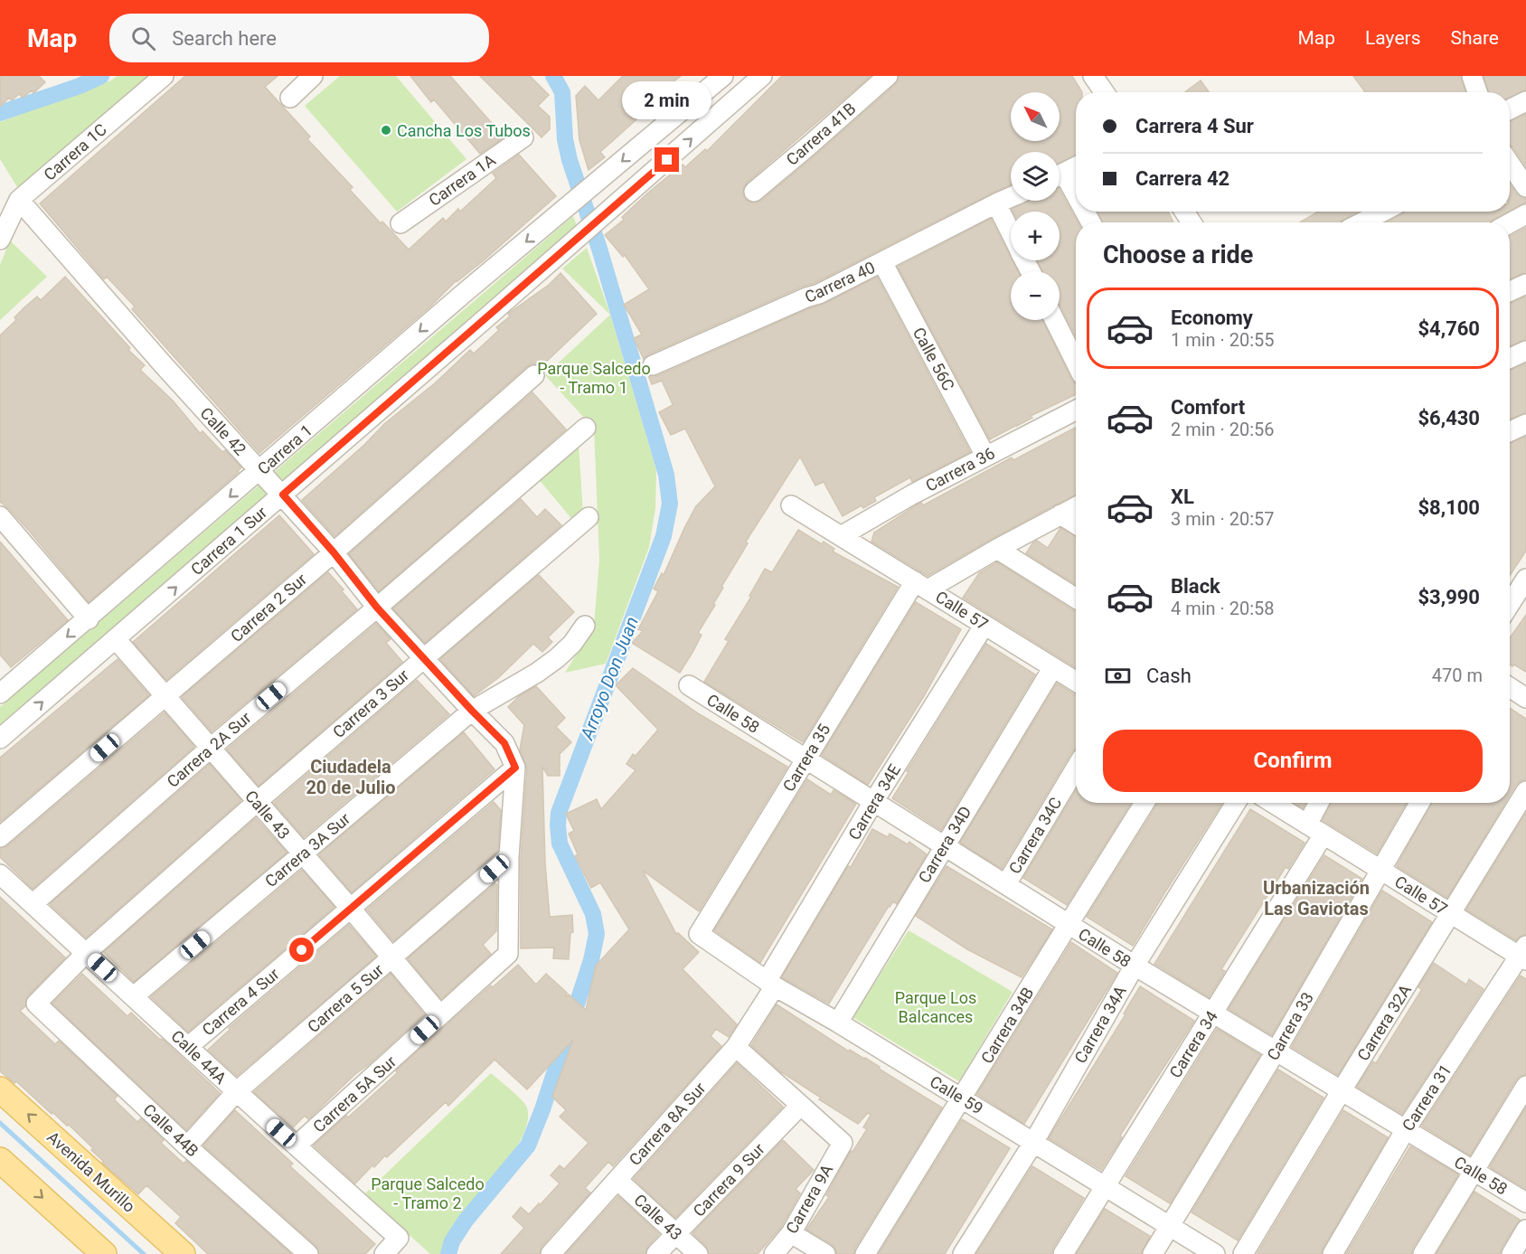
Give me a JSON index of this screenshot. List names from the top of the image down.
{
  "streets": {
    "main road": ["Avenida Murillo"],
    "street": [
      "Carrera 41B",
      "Carrera 1C",
      "Carrera 1A",
      "Carrera 40",
      "Calle 56C",
      "Calle 42",
      "Carrera 1",
      "Carrera 36",
      "Carrera 1 Sur",
      "Carrera 2 Sur",
      "Calle 57",
      "Carrera 3 Sur",
      "Calle 58",
      "Carrera 2A Sur",
      "Carrera 35",
      "Carrera 34E",
      "Calle 43",
      "Carrera 34C",
      "Carrera 34D",
      "Carrera 3A Sur",
      "Carrera 5 Sur",
      "Carrera 4 Sur",
      "Carrera 32A",
      "Carrera 34A",
      "Carrera 34B",
      "Carrera 33",
      "Carrera 34",
      "Calle 44A",
      "Carrera 5A Sur",
      "Calle 59",
      "Carrera 31",
      "Carrera 8A Sur",
      "Calle 44B",
      "Carrera 9 Sur",
      "Carrera 9A"
    ]
  },
  "crossings": [
    ["Carrera 1C", "Calle 42"],
    ["Carrera 40", "Calle 56C"],
    ["Calle 56C", "Carrera 36"],
    ["Calle 42", "Carrera 1"],
    ["Calle 42", "Carrera 1 Sur"],
    ["Calle 42", "Carrera 2 Sur"],
    ["Calle 42", "Carrera 3 Sur"],
    ["Calle 42", "Carrera 2A Sur"],
    ["Calle 42", "Carrera 3A Sur"],
    ["Calle 42", "Carrera 5 Sur"],
    ["Calle 42", "Carrera 4 Sur"],
    ["Calle 42", "Carrera 5A Sur"],
    ["Carrera 36", "Calle 57"],
    ["Carrera 1 Sur", "Calle 43"],
    ["Carrera 2 Sur", "Calle 43"],
    ["Calle 57", "Carrera 35"],
    ["Calle 57", "Carrera 34E"],
    ["Calle 57", "Carrera 34D"],
    ["Calle 57", "Carrera 32A"],
    ["Calle 57", "Carrera 33"],
    ["Calle 57", "Carrera 34"],
    ["Calle 57", "Carrera 31"],
    ["Carrera 3 Sur", "Calle 43"],
    ["Carrera 3 Sur", "Calle 44A"],
    ["Carrera 3 Sur", "Calle 44B"],
    ["Calle 58", "Carrera 35"],
    ["Calle 58", "Carrera 34E"],
    ["Calle 58", "Carrera 34C"],
    ["Calle 58", "Carrera 34D"],
    ["Calle 58", "Carrera 32A"],
    ["Calle 58", "Carrera 34A"],
    ["Calle 58", "Carrera 34B"],
    ["Calle 58", "Carrera 33"],
    ["Calle 58", "Carrera 34"],
    ["Calle 58", "Carrera 31"],
    ["Carrera 2A Sur", "Calle 43"],
    ["Carrera 2A Sur", "Calle 44A"],
    ["Carrera 35", "Calle 59"],
    ["Carrera 34E", "Calle 59"],
    ["Carrera 34E", "Carrera 8A Sur"],
    ["Calle 43", "Carrera 3A Sur"],
    ["Calle 43", "Carrera 5 Sur"],
    ["Calle 43", "Carrera 4 Sur"],
    ["Calle 43", "Carrera 5A Sur"],
    ["Calle 43", "Carrera 8A Sur"],
    ["Calle 43", "Carrera 9 Sur"],
    ["Carrera 34D", "Calle 59"],
    ["Carrera 3A Sur", "Calle 44A"],
    ["Carrera 5 Sur", "Calle 44A"],
    ["Carrera 5 Sur", "Calle 44B"],
    ["Carrera 4 Sur", "Calle 44A"],
    ["Carrera 34A", "Calle 59"],
    ["Carrera 34B", "Calle 59"],
    ["Carrera 33", "Calle 59"],
    ["Carrera 34", "Calle 59"],
    ["Calle 44A", "Carrera 5A Sur"],
    ["Calle 59", "Carrera 8A Sur"],
    ["Carrera 9 Sur", "Carrera 9A"]
  ],
  "one_way": ["Carrera 1", "Carrera 1 Sur"],
  "districts": ["Ciudadela 20 de Julio", "Urbanización Las Gaviotas"],
  "water": ["Arroyo Don Juan"],
  "parks": ["Parque Salcedo - Tramo 1", "Parque Los Balcances", "Parque Salcedo - Tramo 2"],
  "places": ["Cancha Los Tubos"],
  "north": "top left",
  "page": {
    "header": "Map",
    "search": "Search here",
    "nav": ["Map", "Layers", "Share"],
    "bubble": "2 min",
    "map_buttons": ["+", "−"],
    "banner": ["Carrera 4 Sur", "Carrera 42"],
    "heading": "Choose a ride",
    "list": [
      {
        "name": "Economy",
        "note": "1 min · 20:55",
        "value": "$4,760"
      },
      {
        "name": "Comfort",
        "note": "2 min · 20:56",
        "value": "$6,430"
      },
      {
        "name": "XL",
        "note": "3 min · 20:57",
        "value": "$8,100"
      },
      {
        "name": "Black",
        "note": "4 min · 20:58",
        "value": "$3,990"
      }
    ],
    "pay": ["Cash", "470 m"],
    "buttons": "Confirm"
  }
}
